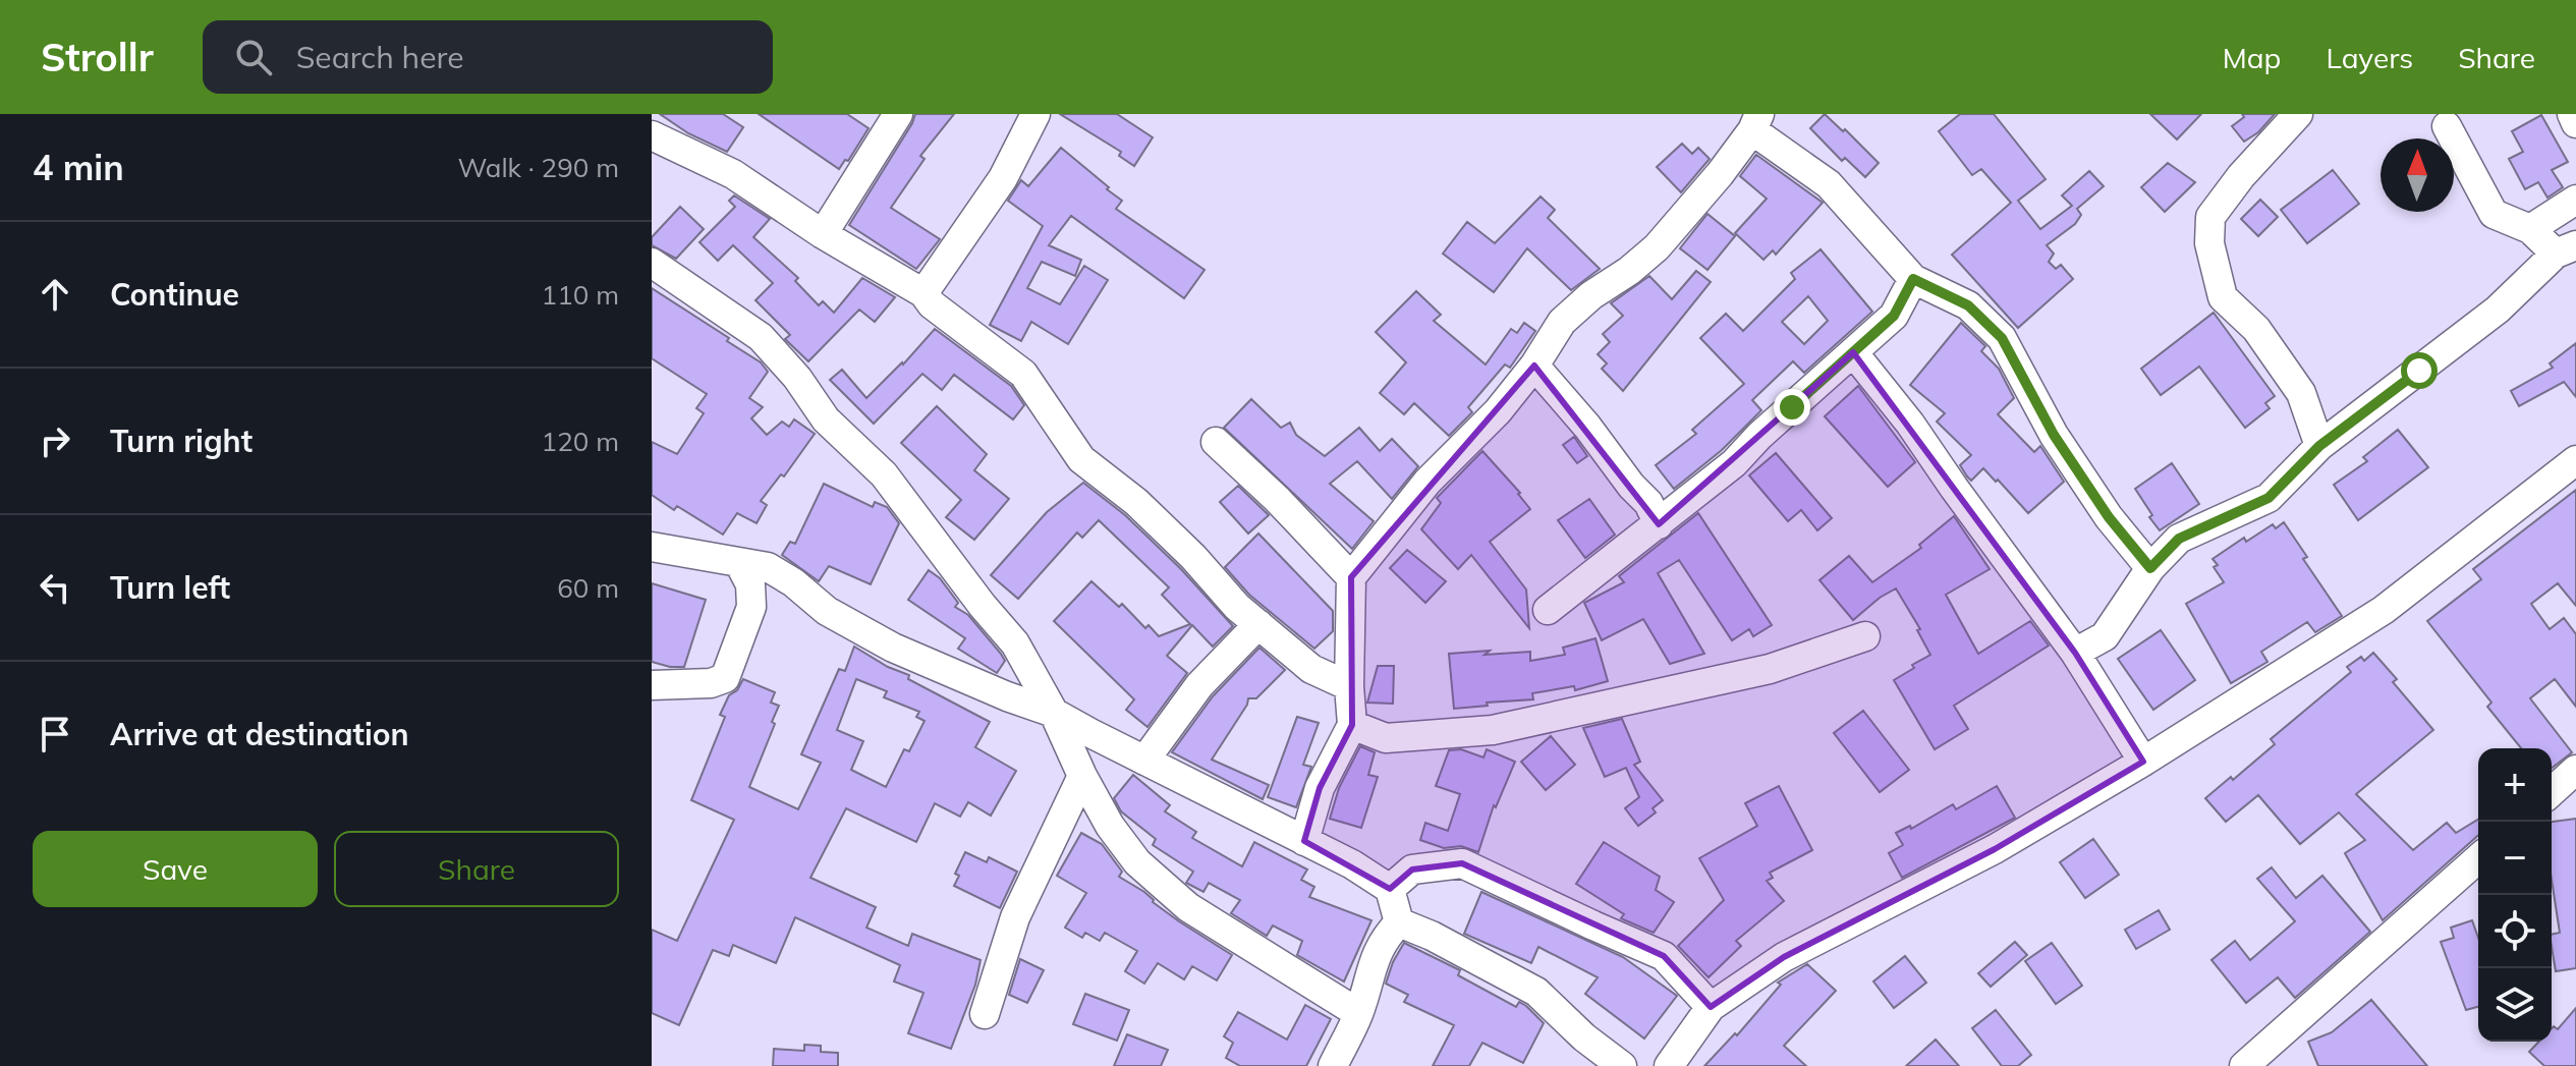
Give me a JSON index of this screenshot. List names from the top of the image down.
{
  "north": "top",
  "page": {
    "header": "Strollr",
    "search": "Search here",
    "nav": ["Map", "Layers", "Share"],
    "heading": ["4 min", "Walk · 290 m"],
    "list": [
      ["Continue", "110 m"],
      ["Turn right", "120 m"],
      ["Turn left", "60 m"],
      "Arrive at destination"
    ],
    "map_buttons": ["+", "−"],
    "buttons": ["Save", "Share"]
  }
}
